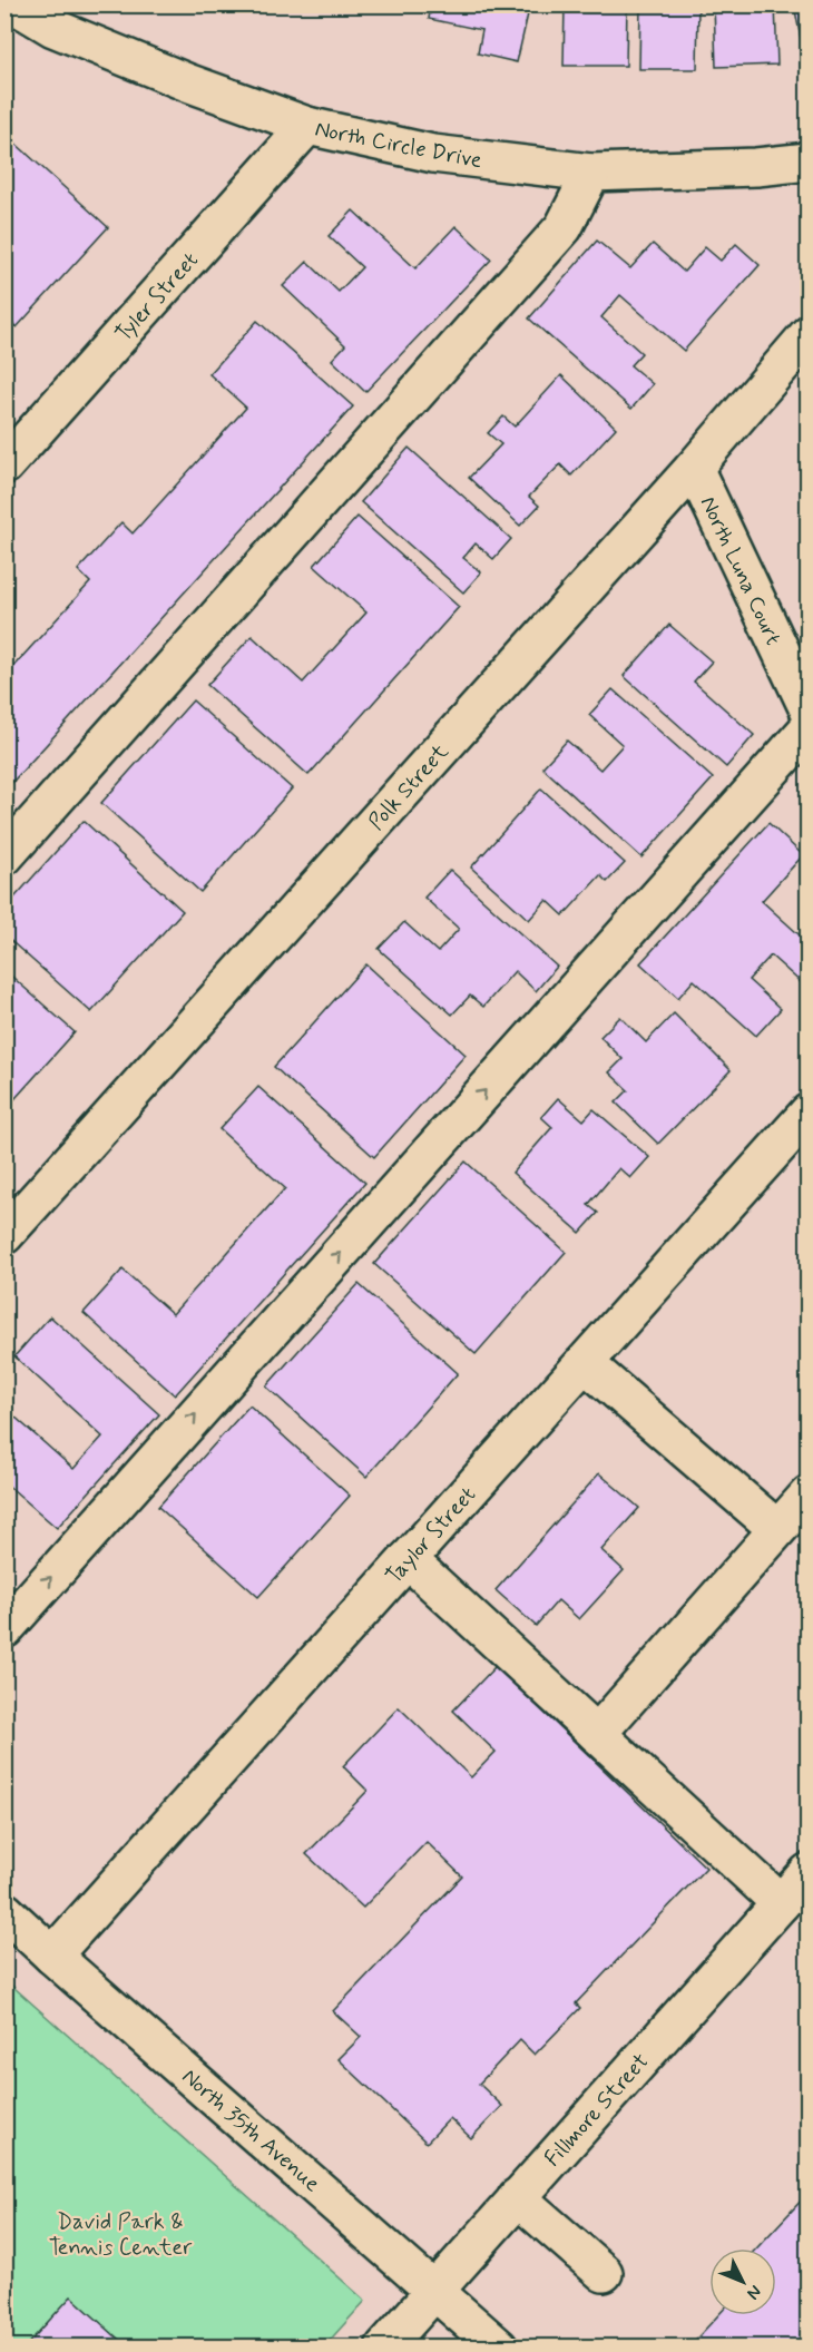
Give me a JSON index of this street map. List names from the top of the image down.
{
  "streets": {
    "street": [
      "North Circle Drive",
      "Tyler Street",
      "North Luna Court",
      "Polk Street",
      "Taylor Street",
      "Fillmore Street",
      "North 35th Avenue"
    ]
  },
  "crossings": [
    ["North Circle Drive", "Tyler Street"],
    ["North Luna Court", "Polk Street"],
    ["Taylor Street", "North 35th Avenue"],
    ["Fillmore Street", "North 35th Avenue"]
  ],
  "parks": ["David Park & Tennis Center"],
  "north": "bottom right"
}
